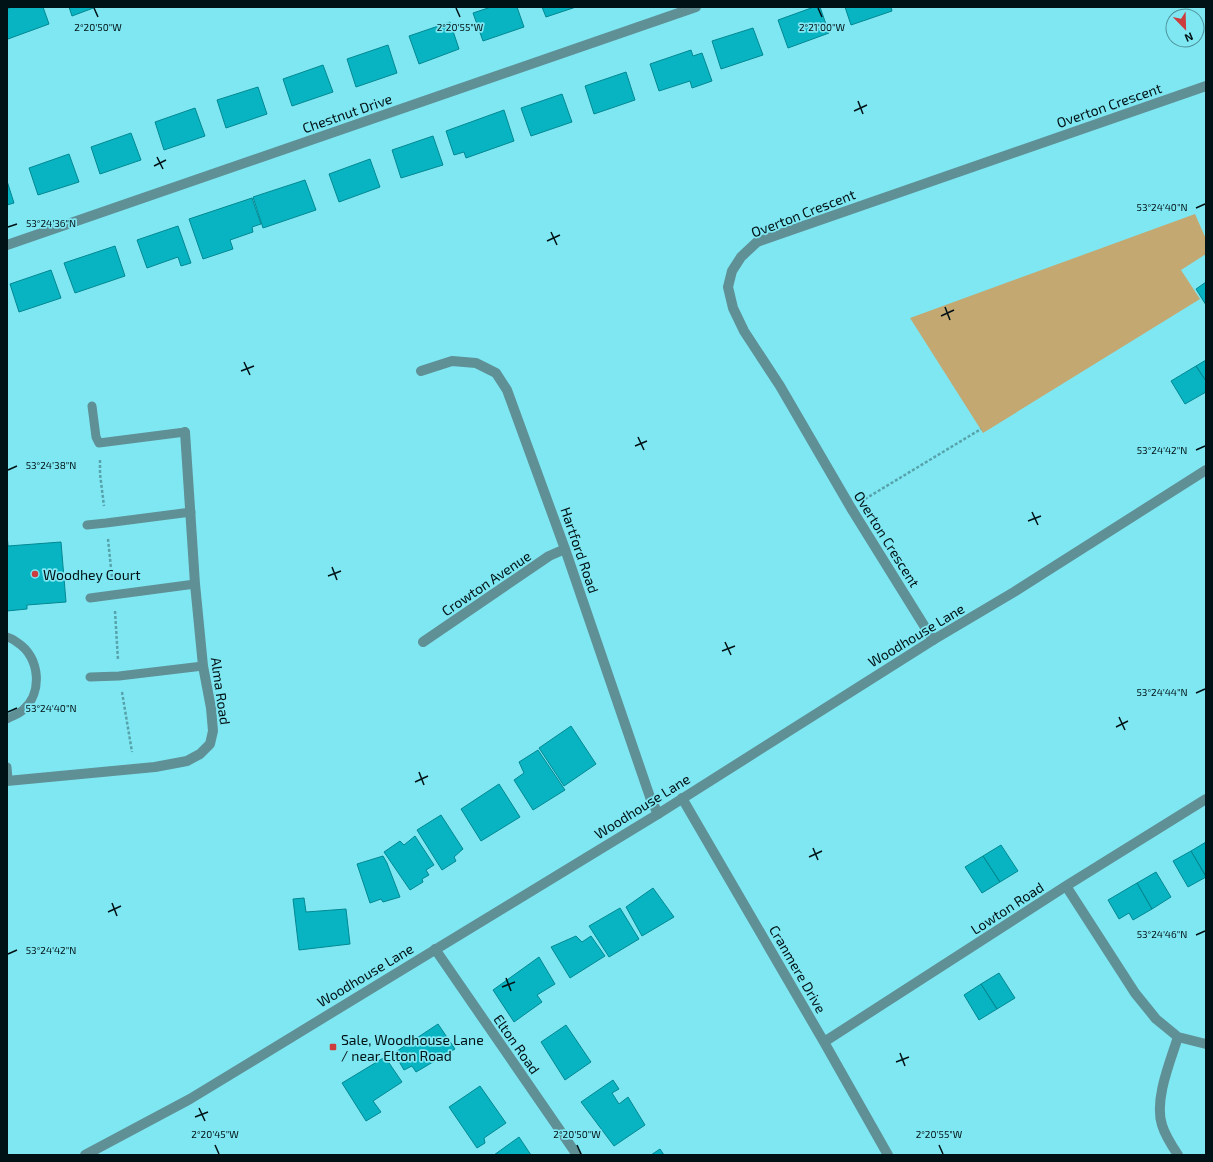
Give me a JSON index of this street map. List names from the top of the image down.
{
  "streets": {
    "street": [
      "Overton Crescent",
      "Chestnut Drive",
      "Hartford Road",
      "Crowton Avenue",
      "Woodhouse Lane",
      "Alma Road",
      "Lowton Road",
      "Cranmere Drive",
      "Elton Road"
    ]
  },
  "crossings": [
    ["Overton Crescent", "Woodhouse Lane"],
    ["Hartford Road", "Crowton Avenue"],
    ["Hartford Road", "Woodhouse Lane"],
    ["Woodhouse Lane", "Cranmere Drive"],
    ["Woodhouse Lane", "Elton Road"],
    ["Lowton Road", "Cranmere Drive"]
  ],
  "places": {
    "other": ["Woodhey Court"],
    "transit": ["Sale, Woodhouse Lane / near Elton Road"]
  },
  "north": "bottom right",
  "coordinates": [
    "2°20'50\"W",
    "2°20'55\"W",
    "2°21'00\"W",
    "53°24'40\"N",
    "53°24'36\"N",
    "53°24'42\"N",
    "53°24'38\"N",
    "53°24'44\"N",
    "53°24'46\"N",
    "2°20'45\"W"
  ]
}
